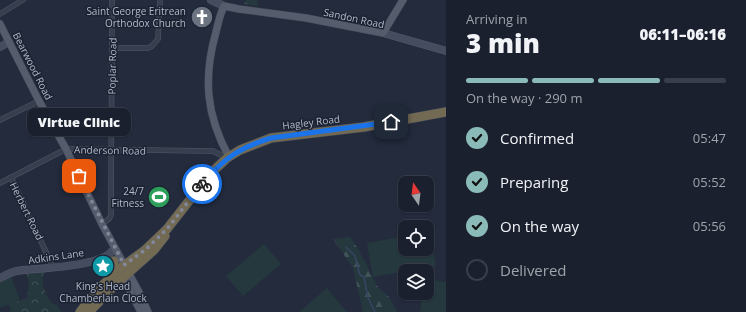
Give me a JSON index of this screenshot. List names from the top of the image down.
{
  "streets": {
    "highway": ["Hagley Road"],
    "main road": ["Sandon Road", "Bearwood Road"],
    "street": [
      "Poplar Road",
      "Anderson Road",
      "Herbert Road",
      "Adkins Lane"
    ]
  },
  "crossings": [
    ["Bearwood Road", "Poplar Road"],
    ["Bearwood Road", "Hagley Road"],
    ["Bearwood Road", "Anderson Road"],
    ["Bearwood Road", "Adkins Lane"],
    ["Poplar Road", "Anderson Road"],
    ["Hagley Road", "Anderson Road"],
    ["Anderson Road", "Herbert Road"],
    ["Herbert Road", "Adkins Lane"]
  ],
  "places": {
    "church": ["Saint George Eritrean Orthodox Church"],
    "other": ["Virtue Clinic"],
    "sports": ["24/7 Fitness"],
    "place": ["King's Head Chamberlain Clock"]
  },
  "north": "top",
  "page": {
    "heading": ["3 min", "Arriving in", "06:11–06:16"],
    "bar": "On the way · 290 m",
    "bubble": "Virtue Clinic",
    "list": [
      ["Confirmed", "05:47"],
      ["Preparing", "05:52"],
      ["On the way", "05:56"],
      "Delivered"
    ]
  }
}
